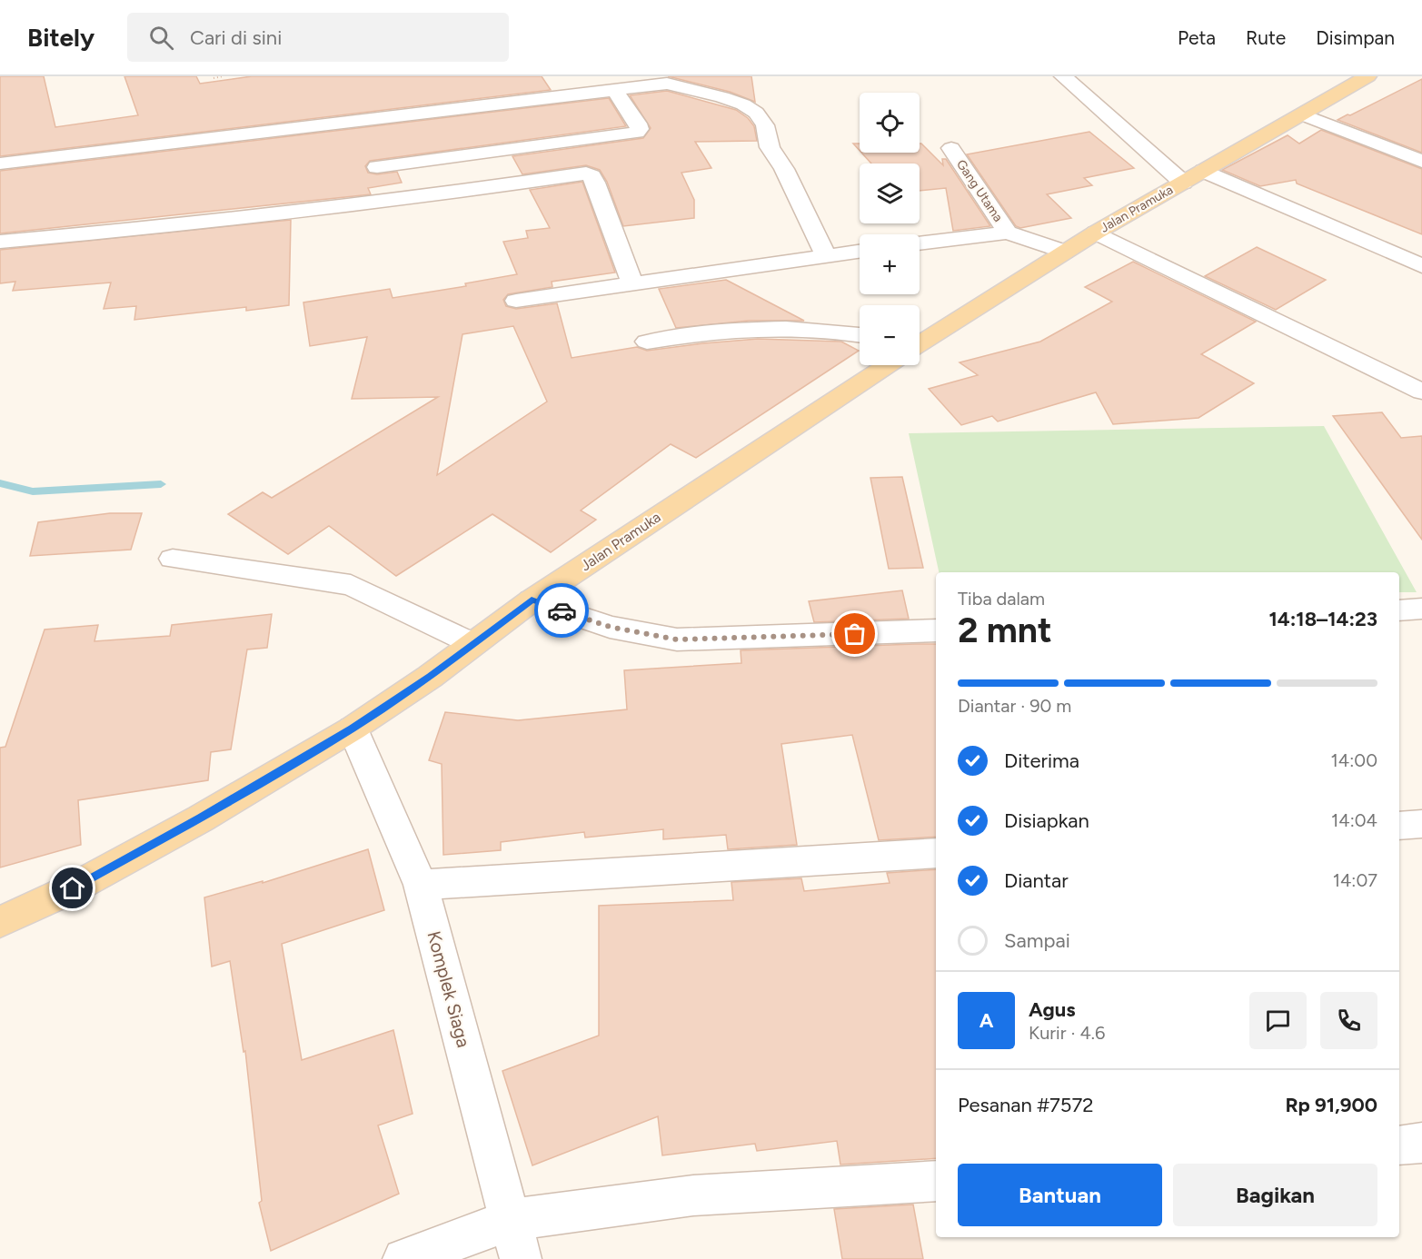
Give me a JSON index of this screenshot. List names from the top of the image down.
{
  "streets": {
    "main road": ["Jalan Pramuka"],
    "street": ["Gang Utama", "Komplek Siaga"]
  },
  "crossings": [
    ["Jalan Pramuka", "Komplek Siaga"]
  ],
  "page": {
    "header": "Bitely",
    "search": "Cari di sini",
    "nav": ["Peta", "Rute", "Disimpan"],
    "map_buttons": ["+", "−"],
    "heading": ["2 mnt", "Tiba dalam", "14:18–14:23"],
    "panel": [
      "Agus",
      "Kurir · 4.6",
      "Pesanan #7572",
      "Rp 91,900"
    ],
    "bar": "Diantar · 90 m",
    "list": [
      ["Diterima", "14:00"],
      ["Disiapkan", "14:04"],
      ["Diantar", "14:07"],
      "Sampai"
    ],
    "round": "A",
    "buttons": ["Bantuan", "Bagikan"]
  }
}
